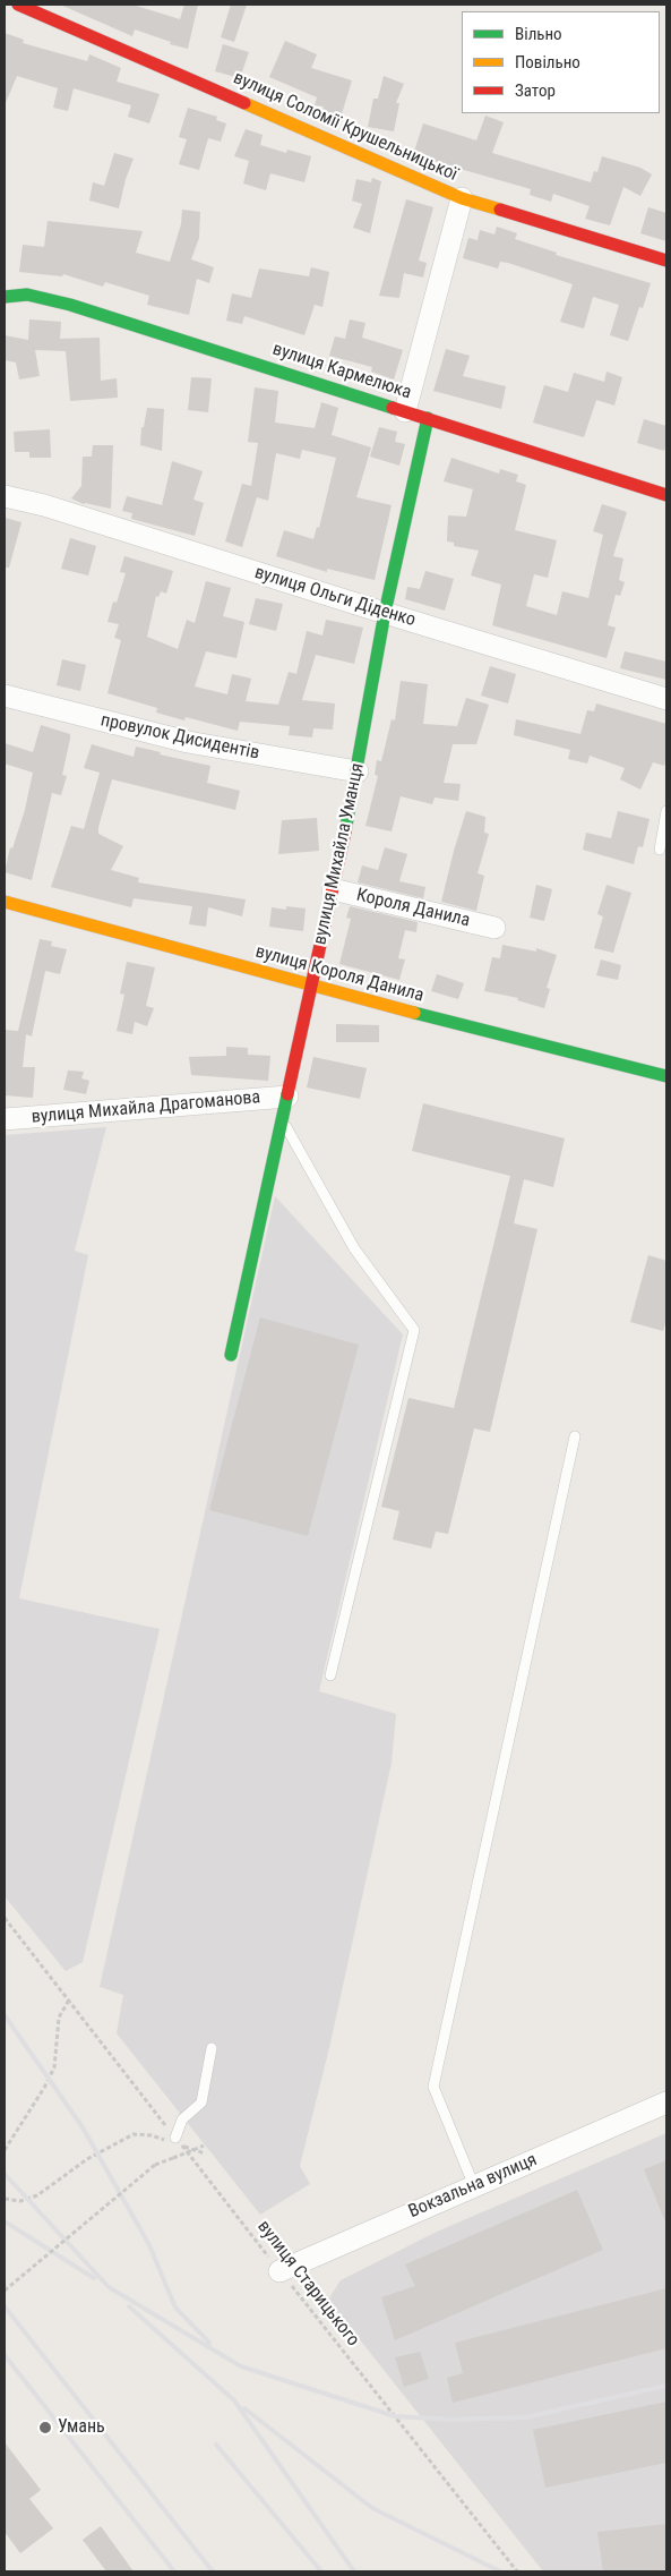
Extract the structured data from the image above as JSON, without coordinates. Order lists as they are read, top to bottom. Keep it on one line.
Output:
{"streets":{"street":["вулиця Соломії Крушельницької","вулиця Кармелюка","вулиця Ольги Діденко","провулок Дисидентів","вулиця Михайла Уманця","Короля Данила","вулиця Короля Данила","вулиця Михайла Драгоманова","Вокзальна вулиця"],"path":["вулиця Старицького"]},"crossings":[["вулиця Кармелюка","вулиця Михайла Уманця"],["вулиця Ольги Діденко","вулиця Михайла Уманця"],["провулок Дисидентів","вулиця Михайла Уманця"],["вулиця Михайла Уманця","Короля Данила"],["вулиця Михайла Уманця","вулиця Короля Данила"],["вулиця Михайла Уманця","вулиця Михайла Драгоманова"],["Вокзальна вулиця","вулиця Старицького"]],"places":["Умань"],"legend":["Вільно","Повільно","Затор"]}
